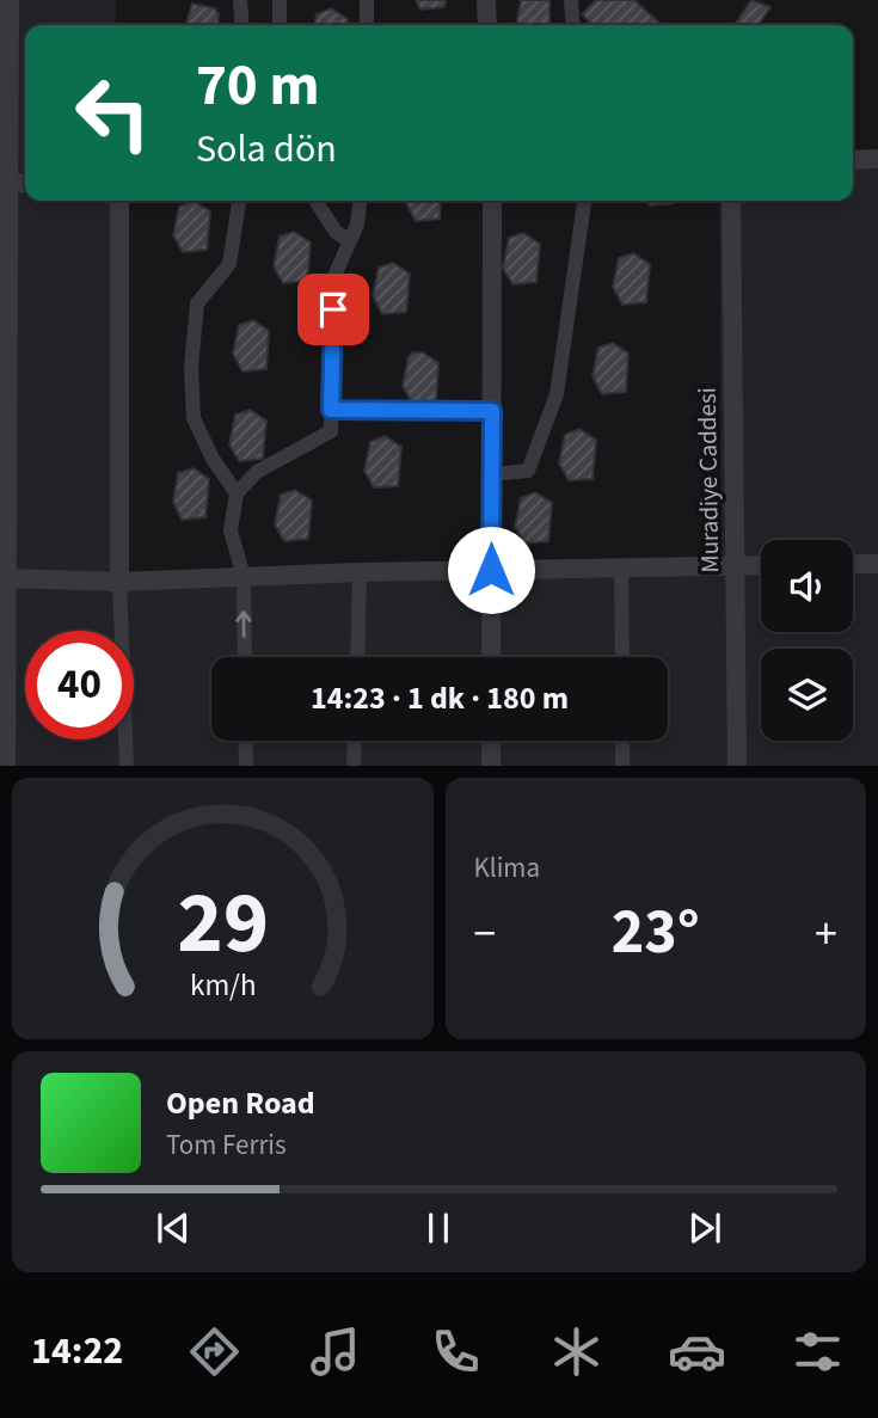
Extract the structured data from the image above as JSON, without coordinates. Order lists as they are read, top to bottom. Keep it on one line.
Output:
{"streets":{"street":["Muradiye Caddesi"]},"page":{"turn":["70 m","Sola dön"],"limit":"40","trip":"14:23 · 1 dk · 180 m","tile":"Klima","heat":["−","23°","+"],"song":["Open Road","Tom Ferris"],"tabs":"14:22","gauge":["29","km/h"]}}
